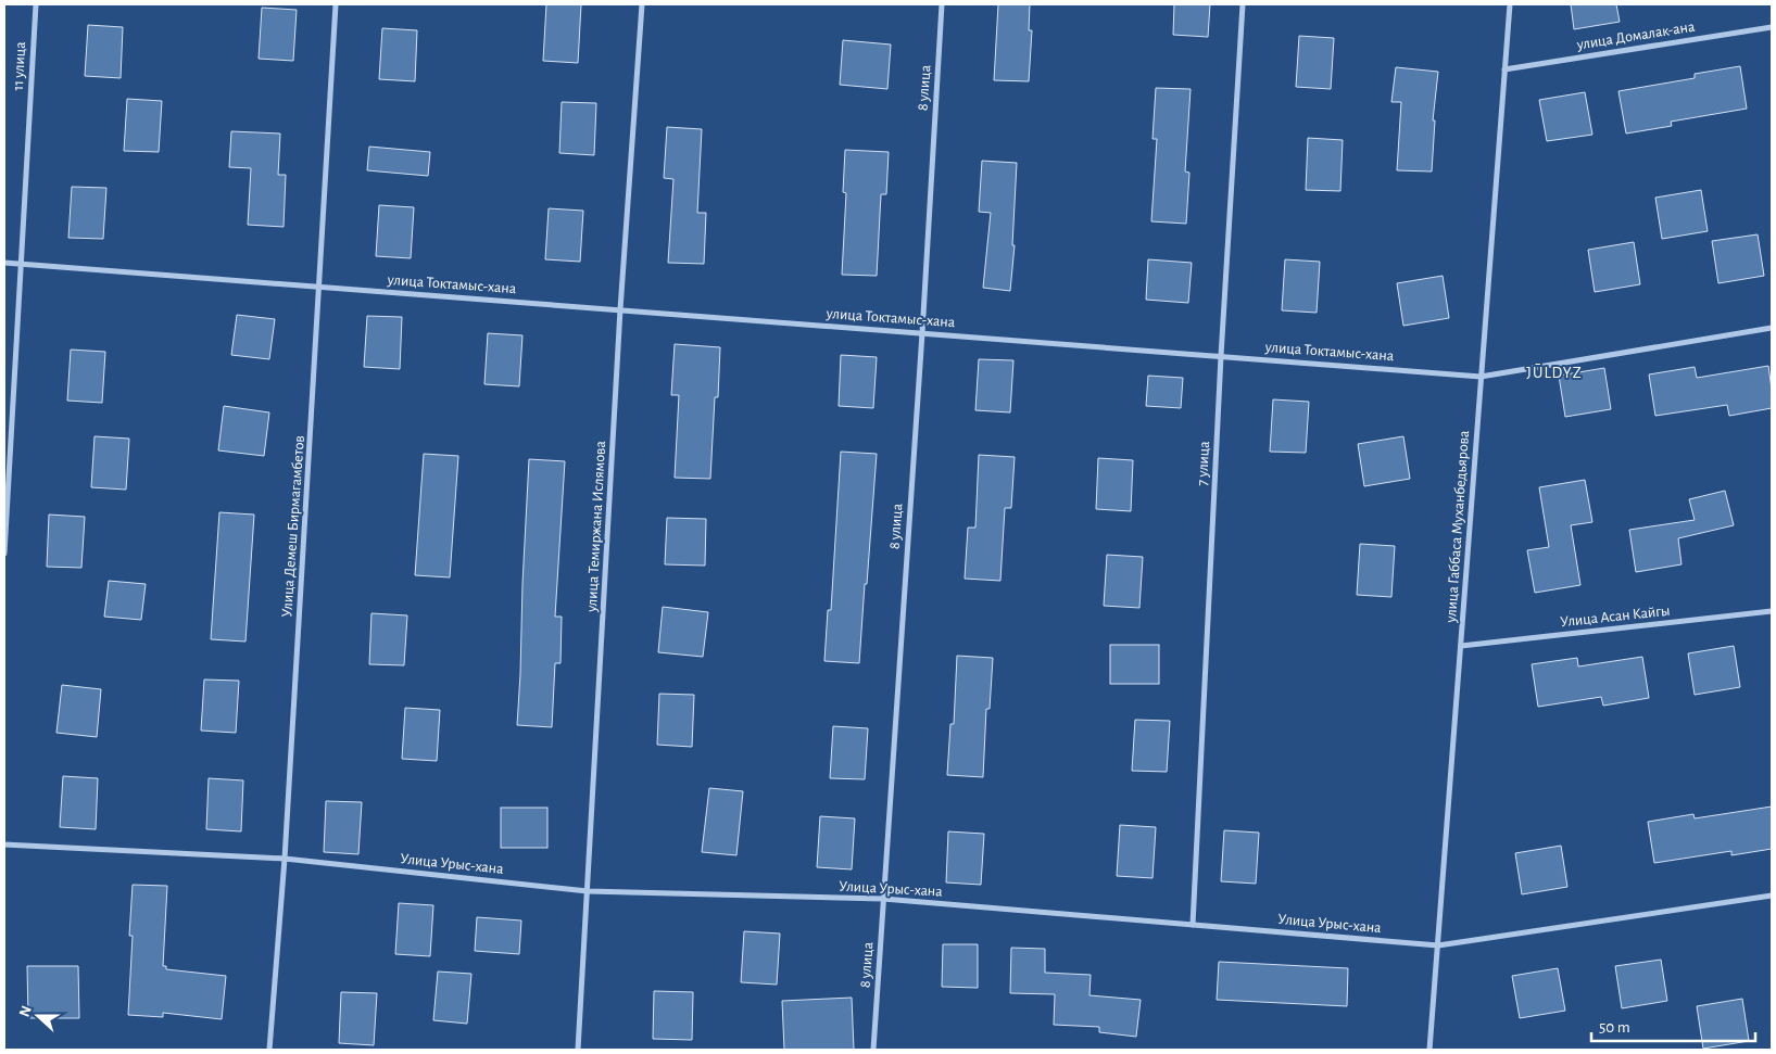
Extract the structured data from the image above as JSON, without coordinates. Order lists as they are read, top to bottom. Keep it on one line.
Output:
{"streets":{"street":["улица Домалак-ана","11 улица","8 улица","улица Токтамыс-хана","7 улица","Улица Демеш Бирмагамбетов","улица Темиржана Ислямова","улица Габбаса Муханбедьярова","Улица Асан Кайгы","Улица Урыс-хана"]},"crossings":[["улица Домалак-ана","улица Габбаса Муханбедьярова"],["11 улица","улица Токтамыс-хана"],["8 улица","улица Токтамыс-хана"],["8 улица","Улица Урыс-хана"],["улица Токтамыс-хана","7 улица"],["улица Токтамыс-хана","Улица Демеш Бирмагамбетов"],["улица Токтамыс-хана","улица Темиржана Ислямова"],["улица Токтамыс-хана","улица Габбаса Муханбедьярова"],["7 улица","Улица Урыс-хана"],["Улица Демеш Бирмагамбетов","Улица Урыс-хана"],["улица Темиржана Ислямова","Улица Урыс-хана"],["улица Габбаса Муханбедьярова","Улица Асан Кайгы"],["улица Габбаса Муханбедьярова","Улица Урыс-хана"]],"districts":["JŪLDYZ"],"scale_bar":"50 m","north":"left"}
